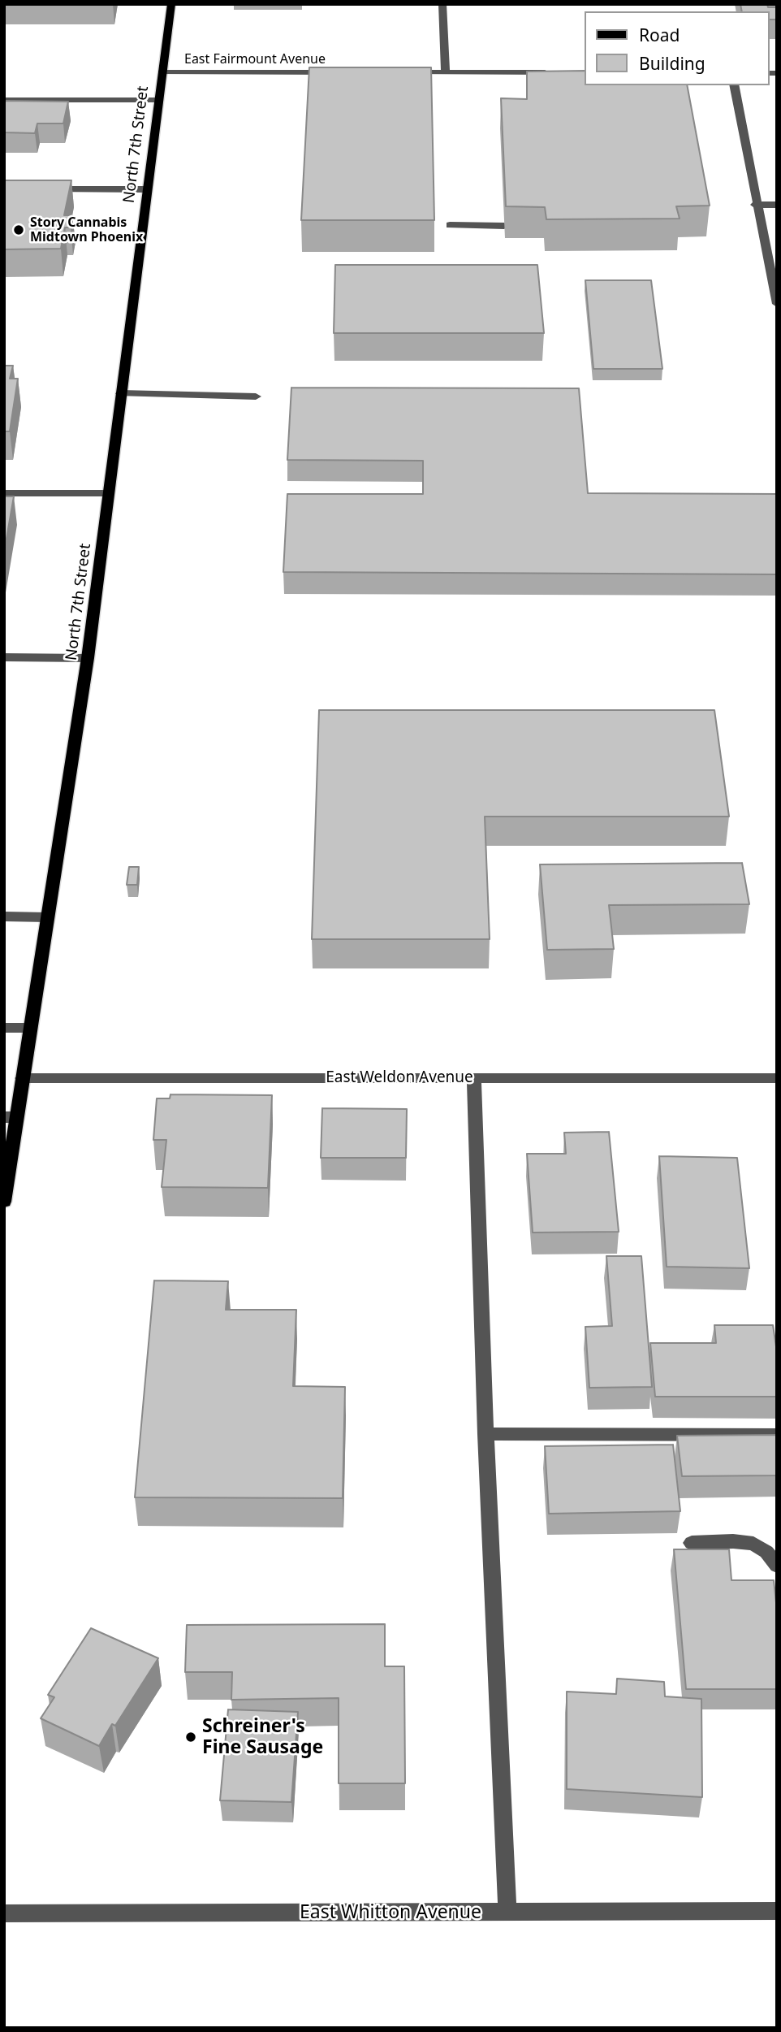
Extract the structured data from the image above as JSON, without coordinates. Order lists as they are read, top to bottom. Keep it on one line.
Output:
{"streets":{"main road":["North 7th Street"],"street":["East Fairmount Avenue","East Weldon Avenue","East Whitton Avenue"]},"crossings":[["East Fairmount Avenue","North 7th Street"],["North 7th Street","East Weldon Avenue"]],"places":["Story Cannabis Midtown Phoenix","Schreiner's Fine Sausage"],"legend":["Road","Building"]}
